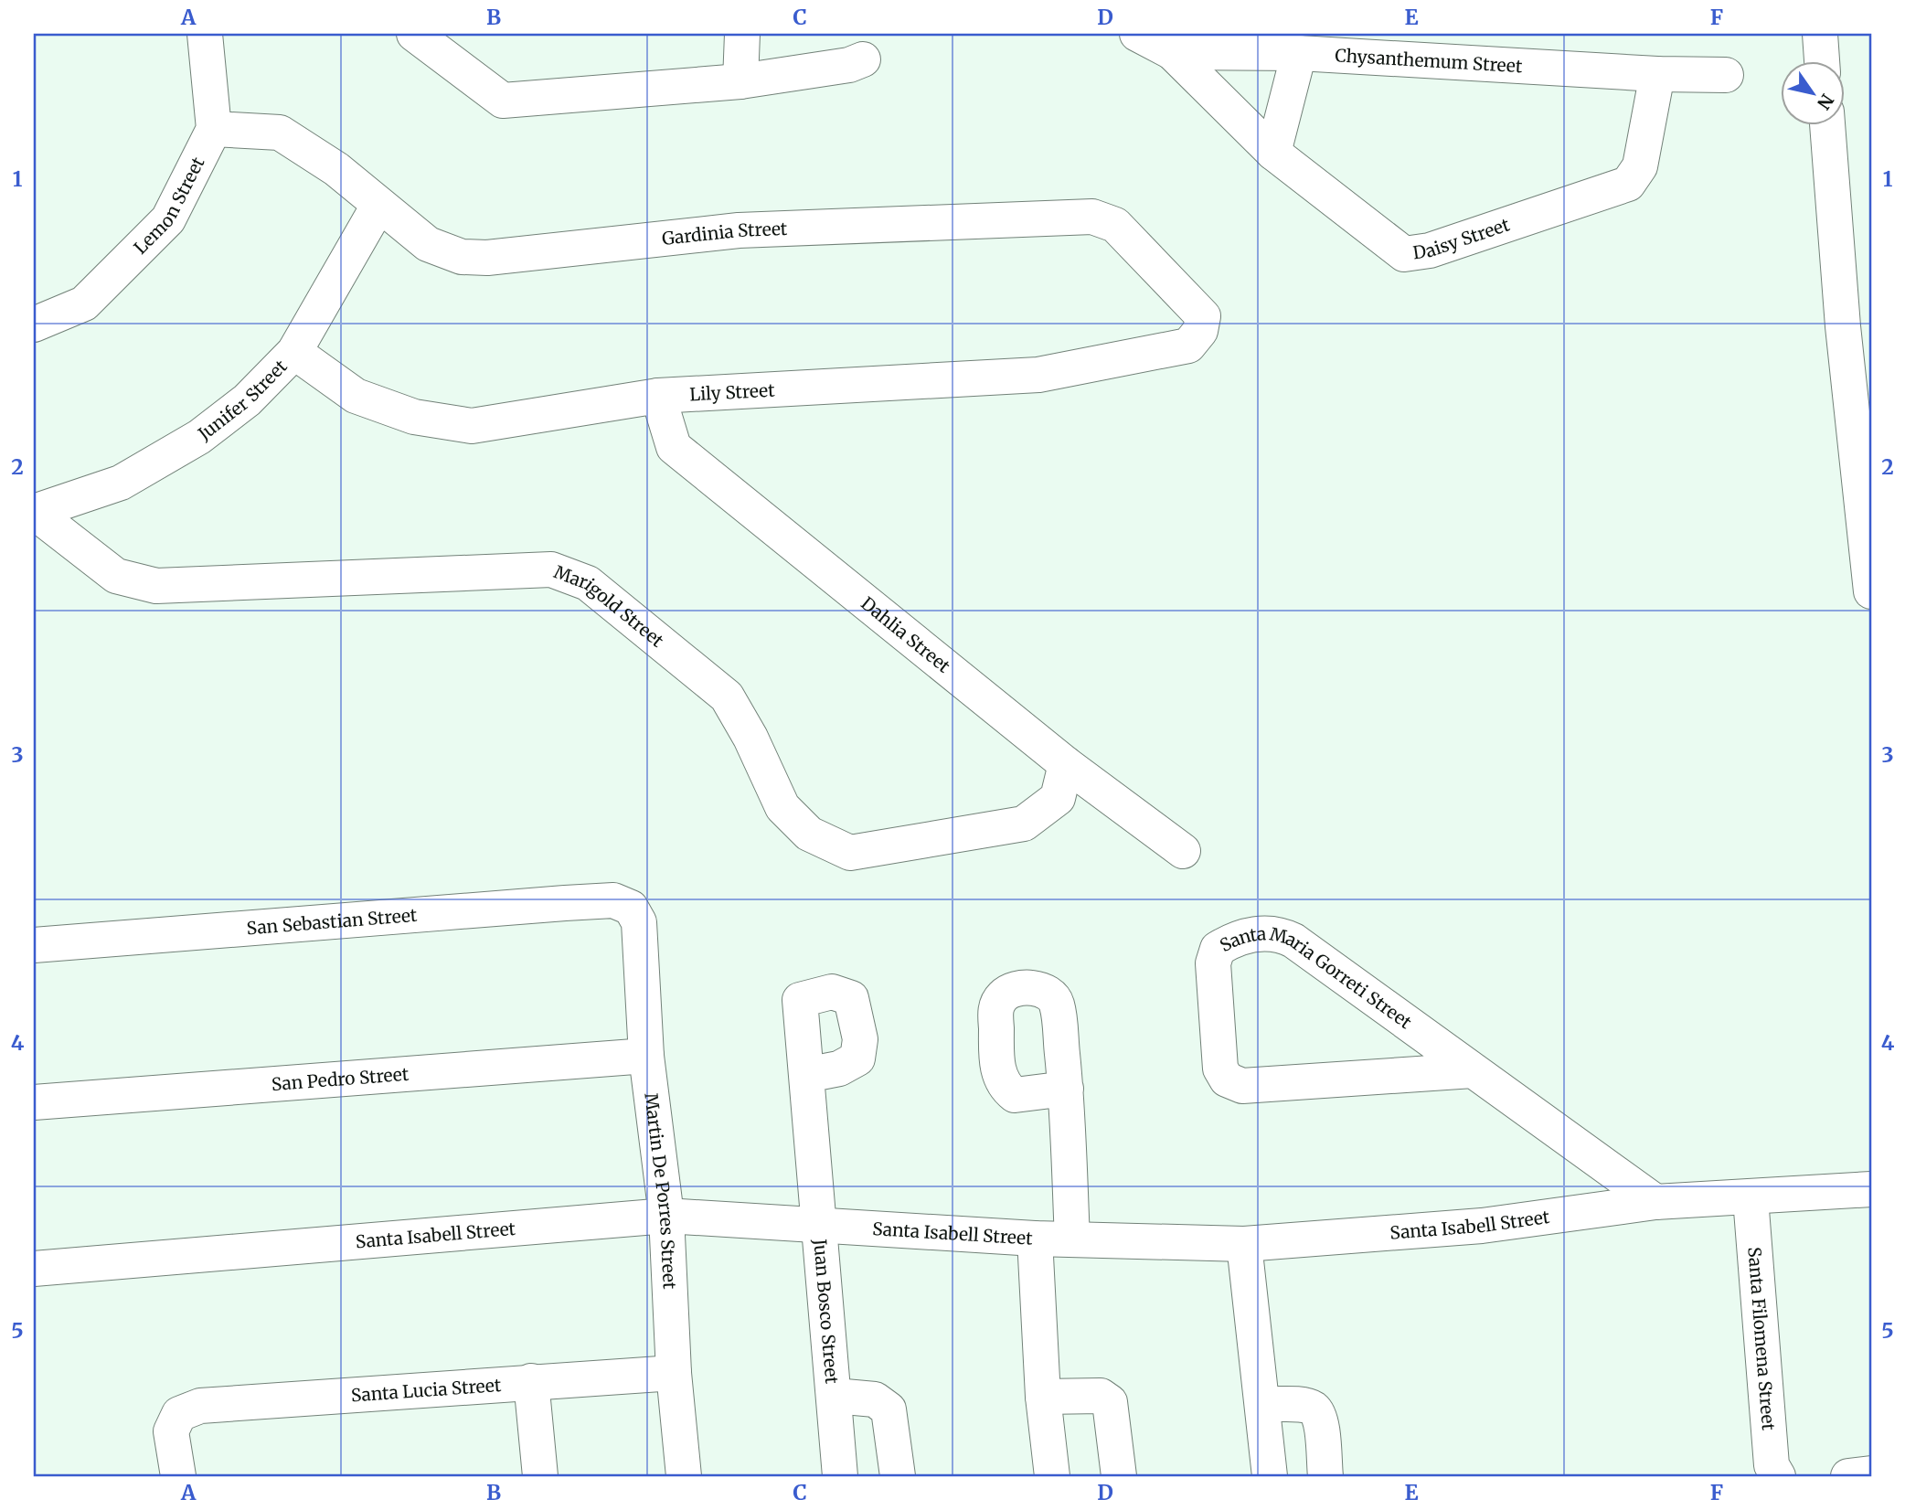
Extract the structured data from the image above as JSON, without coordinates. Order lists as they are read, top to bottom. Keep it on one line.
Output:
{"streets":{"street":["Chysanthemum Street","Lemon Street","Gardinia Street","Daisy Street","Lily Street","Junifer Street","Marigold Street","Dahlia Street","San Sebastian Street","Santa Maria Gorreti Street","San Pedro Street","Martin De Porres Street","Santa Isabell Street","Juan Bosco Street","Santa Filomena Street","Santa Lucia Street"]},"crossings":[["Chysanthemum Street","Daisy Street"],["Lemon Street","Gardinia Street"],["Gardinia Street","Lily Street"],["Gardinia Street","Junifer Street"],["Lily Street","Junifer Street"],["Lily Street","Dahlia Street"],["Junifer Street","Marigold Street"],["Marigold Street","Dahlia Street"],["San Sebastian Street","Martin De Porres Street"],["Santa Maria Gorreti Street","Santa Isabell Street"],["San Pedro Street","Martin De Porres Street"],["Martin De Porres Street","Santa Isabell Street"],["Martin De Porres Street","Santa Lucia Street"],["Santa Isabell Street","Juan Bosco Street"],["Santa Isabell Street","Santa Filomena Street"]],"north":"bottom right","grid":{"columns":["A","B","C","D","E","F"],"rows":["1","2","3","4","5"]}}
